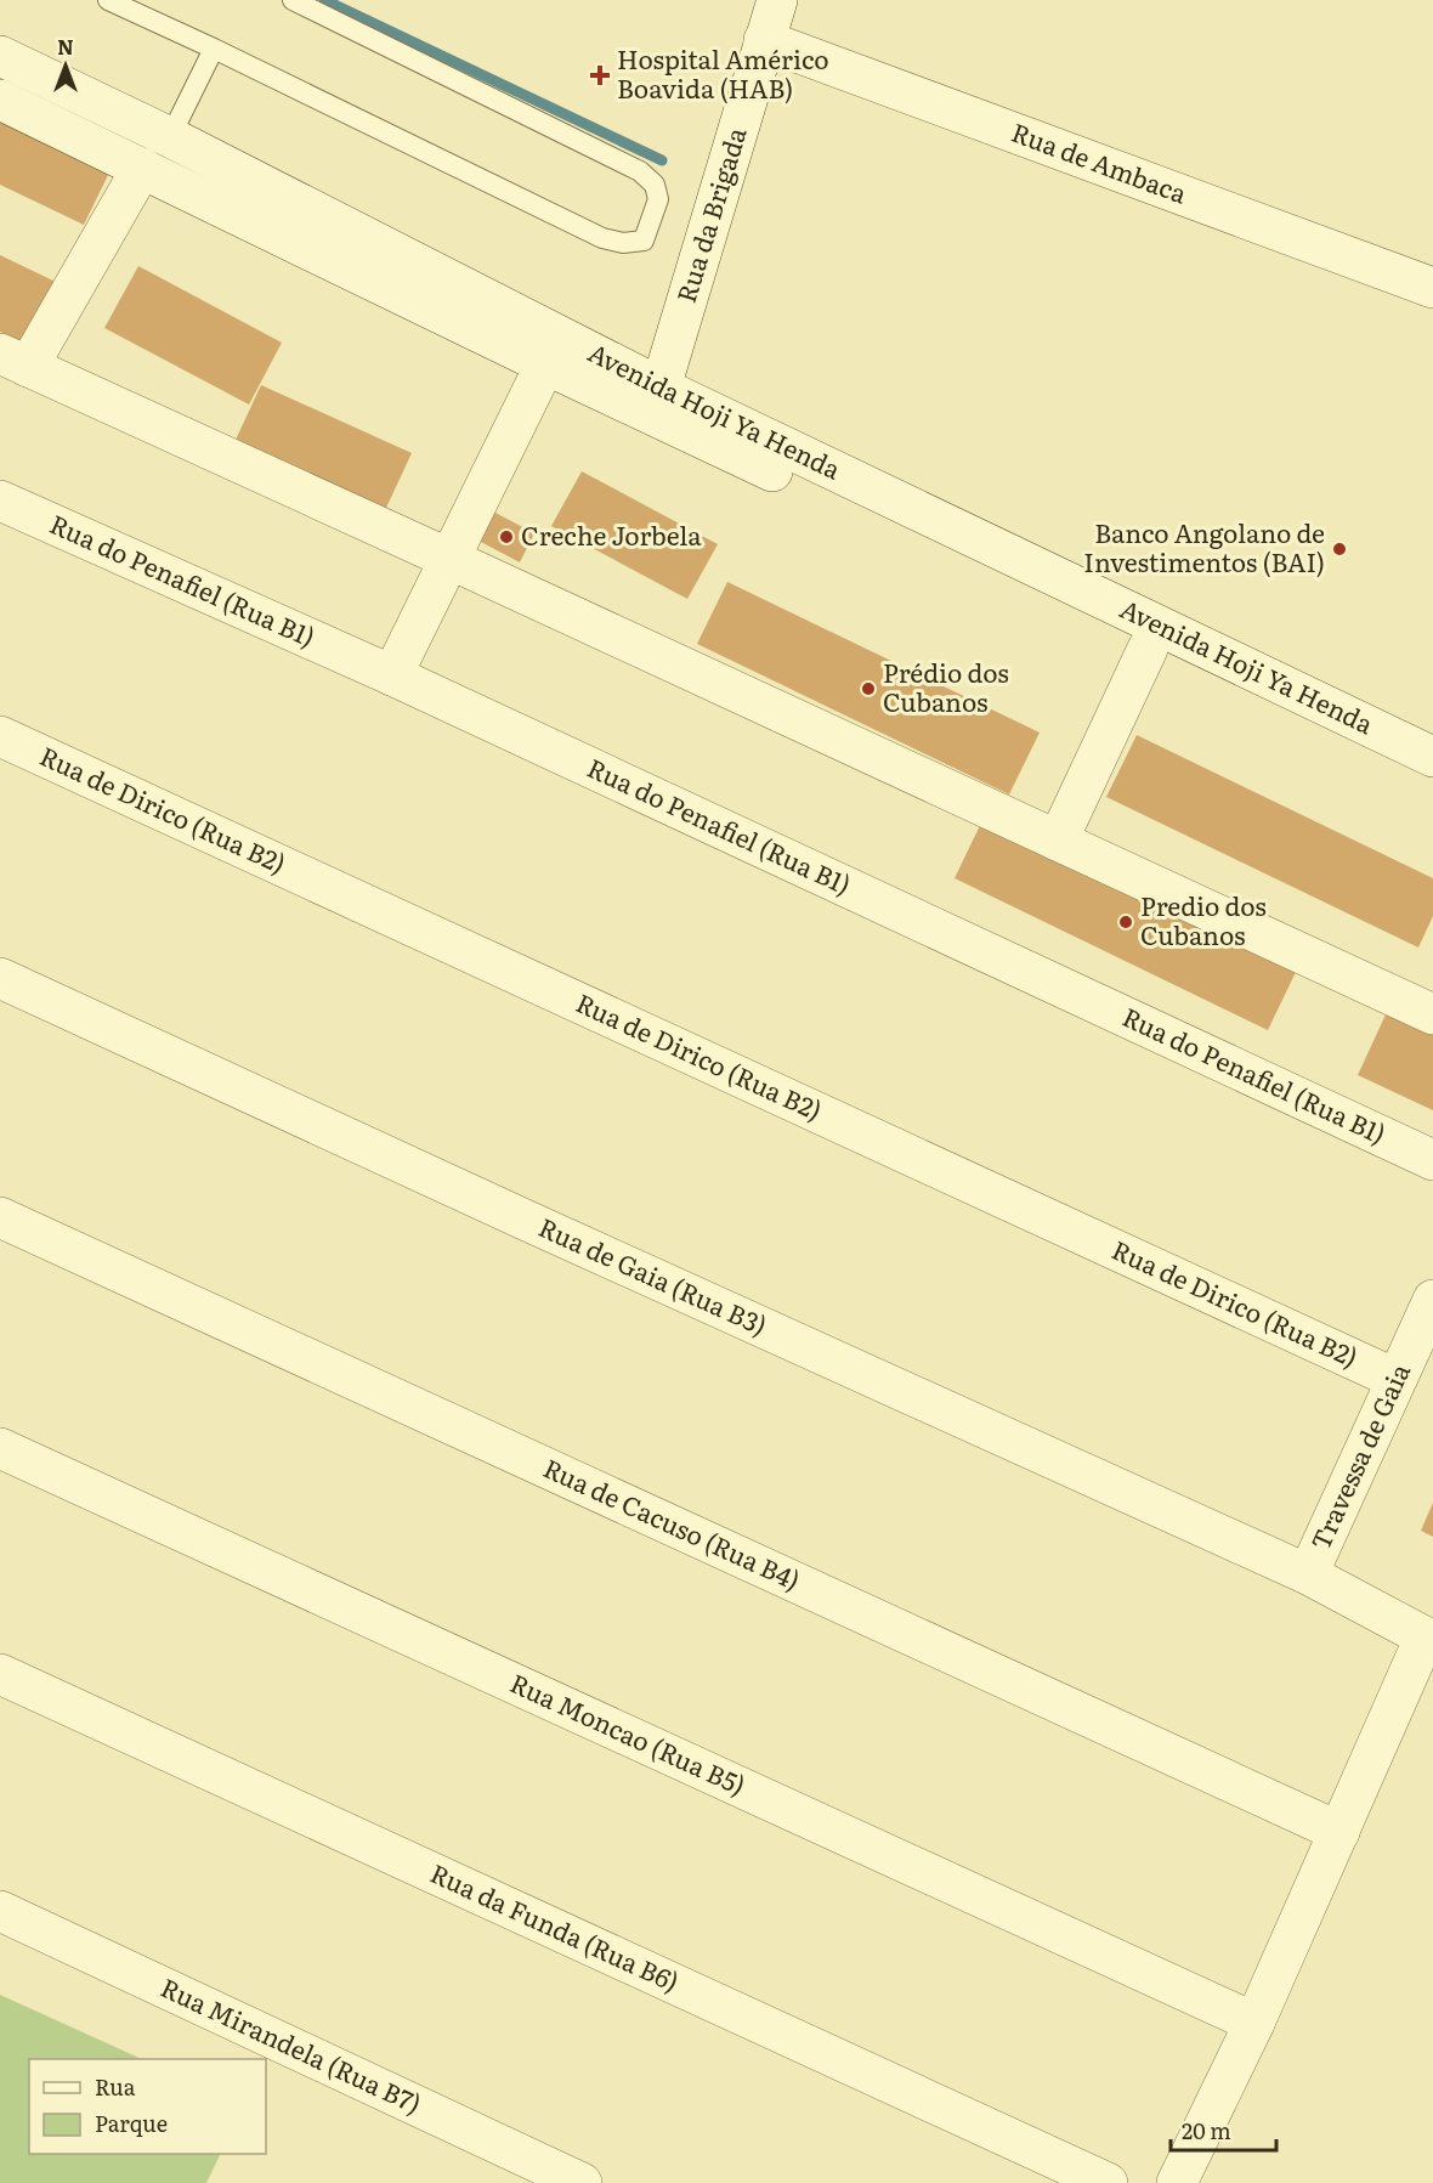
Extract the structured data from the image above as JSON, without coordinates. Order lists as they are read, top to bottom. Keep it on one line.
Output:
{"streets":{"street":["Rua de Ambaca","Rua da Brigada","Avenida Hoji Ya Henda","Rua do Penafiel (Rua B1)","Rua de Dirico (Rua B2)","Rua de Gaia (Rua B3)","Travessa de Gaia","Rua de Cacuso (Rua B4)","Rua Moncao (Rua B5)","Rua da Funda (Rua B6)","Rua Mirandela (Rua B7)"]},"crossings":[["Rua de Ambaca","Rua da Brigada"],["Rua da Brigada","Avenida Hoji Ya Henda"],["Rua de Dirico (Rua B2)","Travessa de Gaia"],["Rua de Gaia (Rua B3)","Travessa de Gaia"]],"places":{"health":["Hospital Américo Boavida (HAB)"],"other":["Creche Jorbela","Banco Angolano de Investimentos (BAI)","Prédio dos Cubanos","Predio dos Cubanos"]},"legend":["Rua","Parque"],"scale_bar":"20 m","north":"top"}
